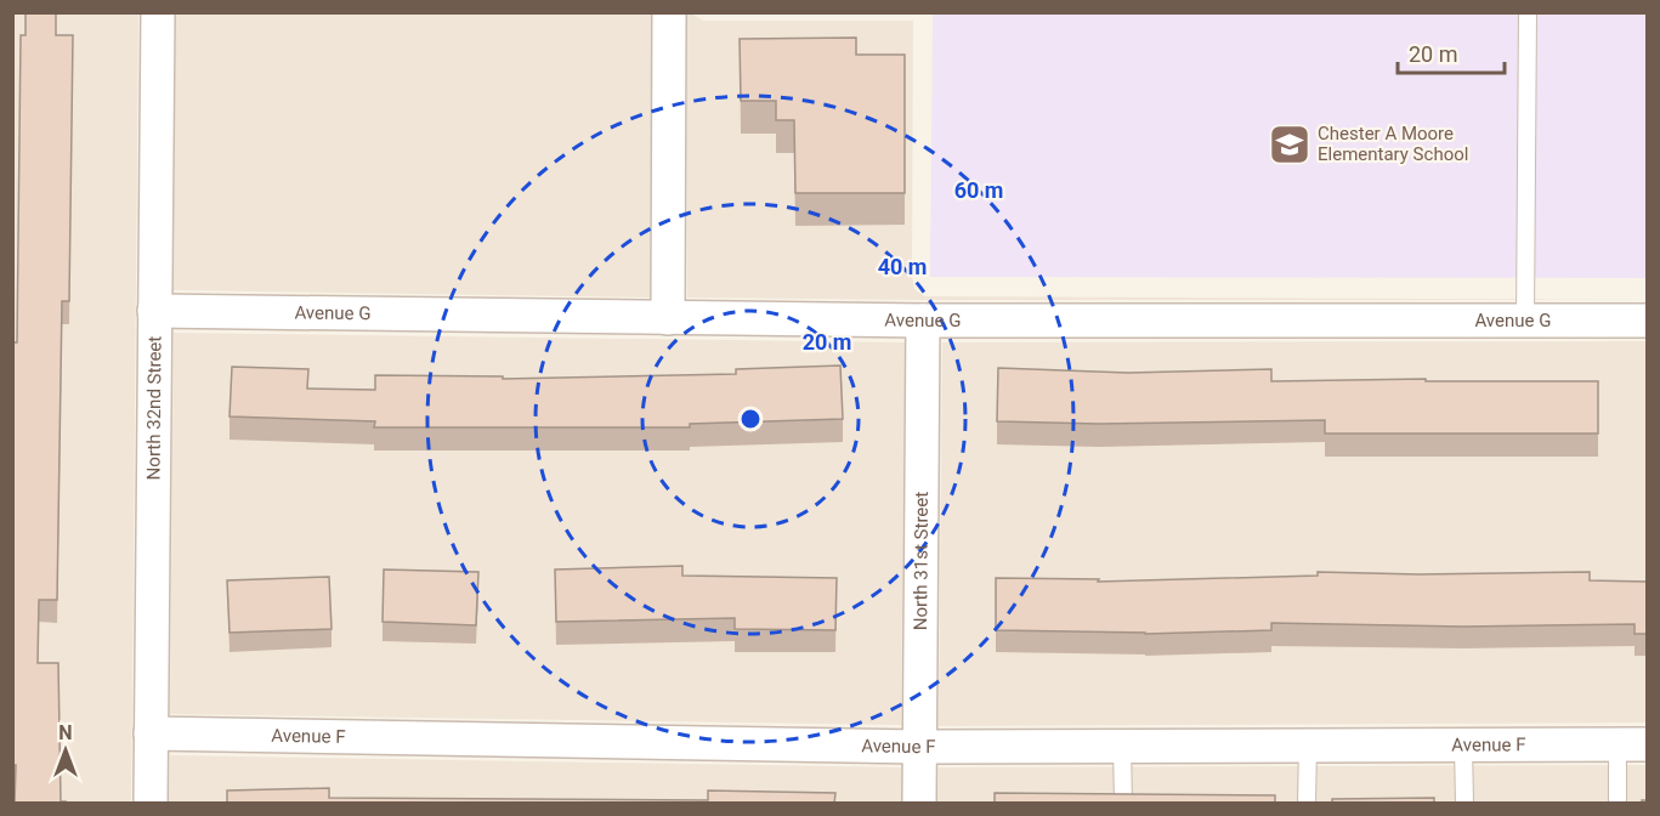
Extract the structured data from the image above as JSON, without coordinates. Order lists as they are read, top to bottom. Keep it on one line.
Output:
{"streets":{"street":["Avenue G","North 32nd Street","North 31st Street","Avenue F"]},"crossings":[["Avenue G","North 32nd Street"],["Avenue G","North 31st Street"],["North 32nd Street","Avenue F"],["North 31st Street","Avenue F"]],"places":{"school or university":["Chester A Moore Elementary School"]},"scale_bar":"20 m","north":"top","rings":["60 m","40 m","20 m"]}
